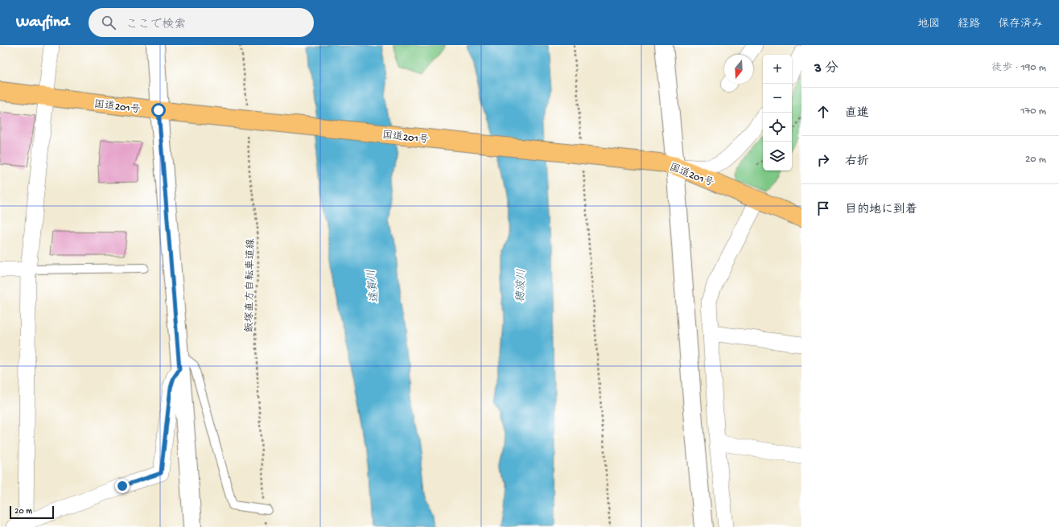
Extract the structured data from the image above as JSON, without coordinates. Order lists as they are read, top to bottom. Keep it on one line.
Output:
{"streets":{"highway":["国道201号"],"path":["飯塚直方自転車道線"]},"water":["穂波川","遠賀川"],"scale_bar":"20 m","north":"bottom","page":{"header":"Wayfind","search":"ここで検索","nav":["地図","経路","保存済み"],"heading":["3 分","徒歩 · 190 m"],"map_buttons":["+","−"],"list":[["直進","170 m"],["右折","20 m"],"目的地に到着"],"scale":"20 m"}}
